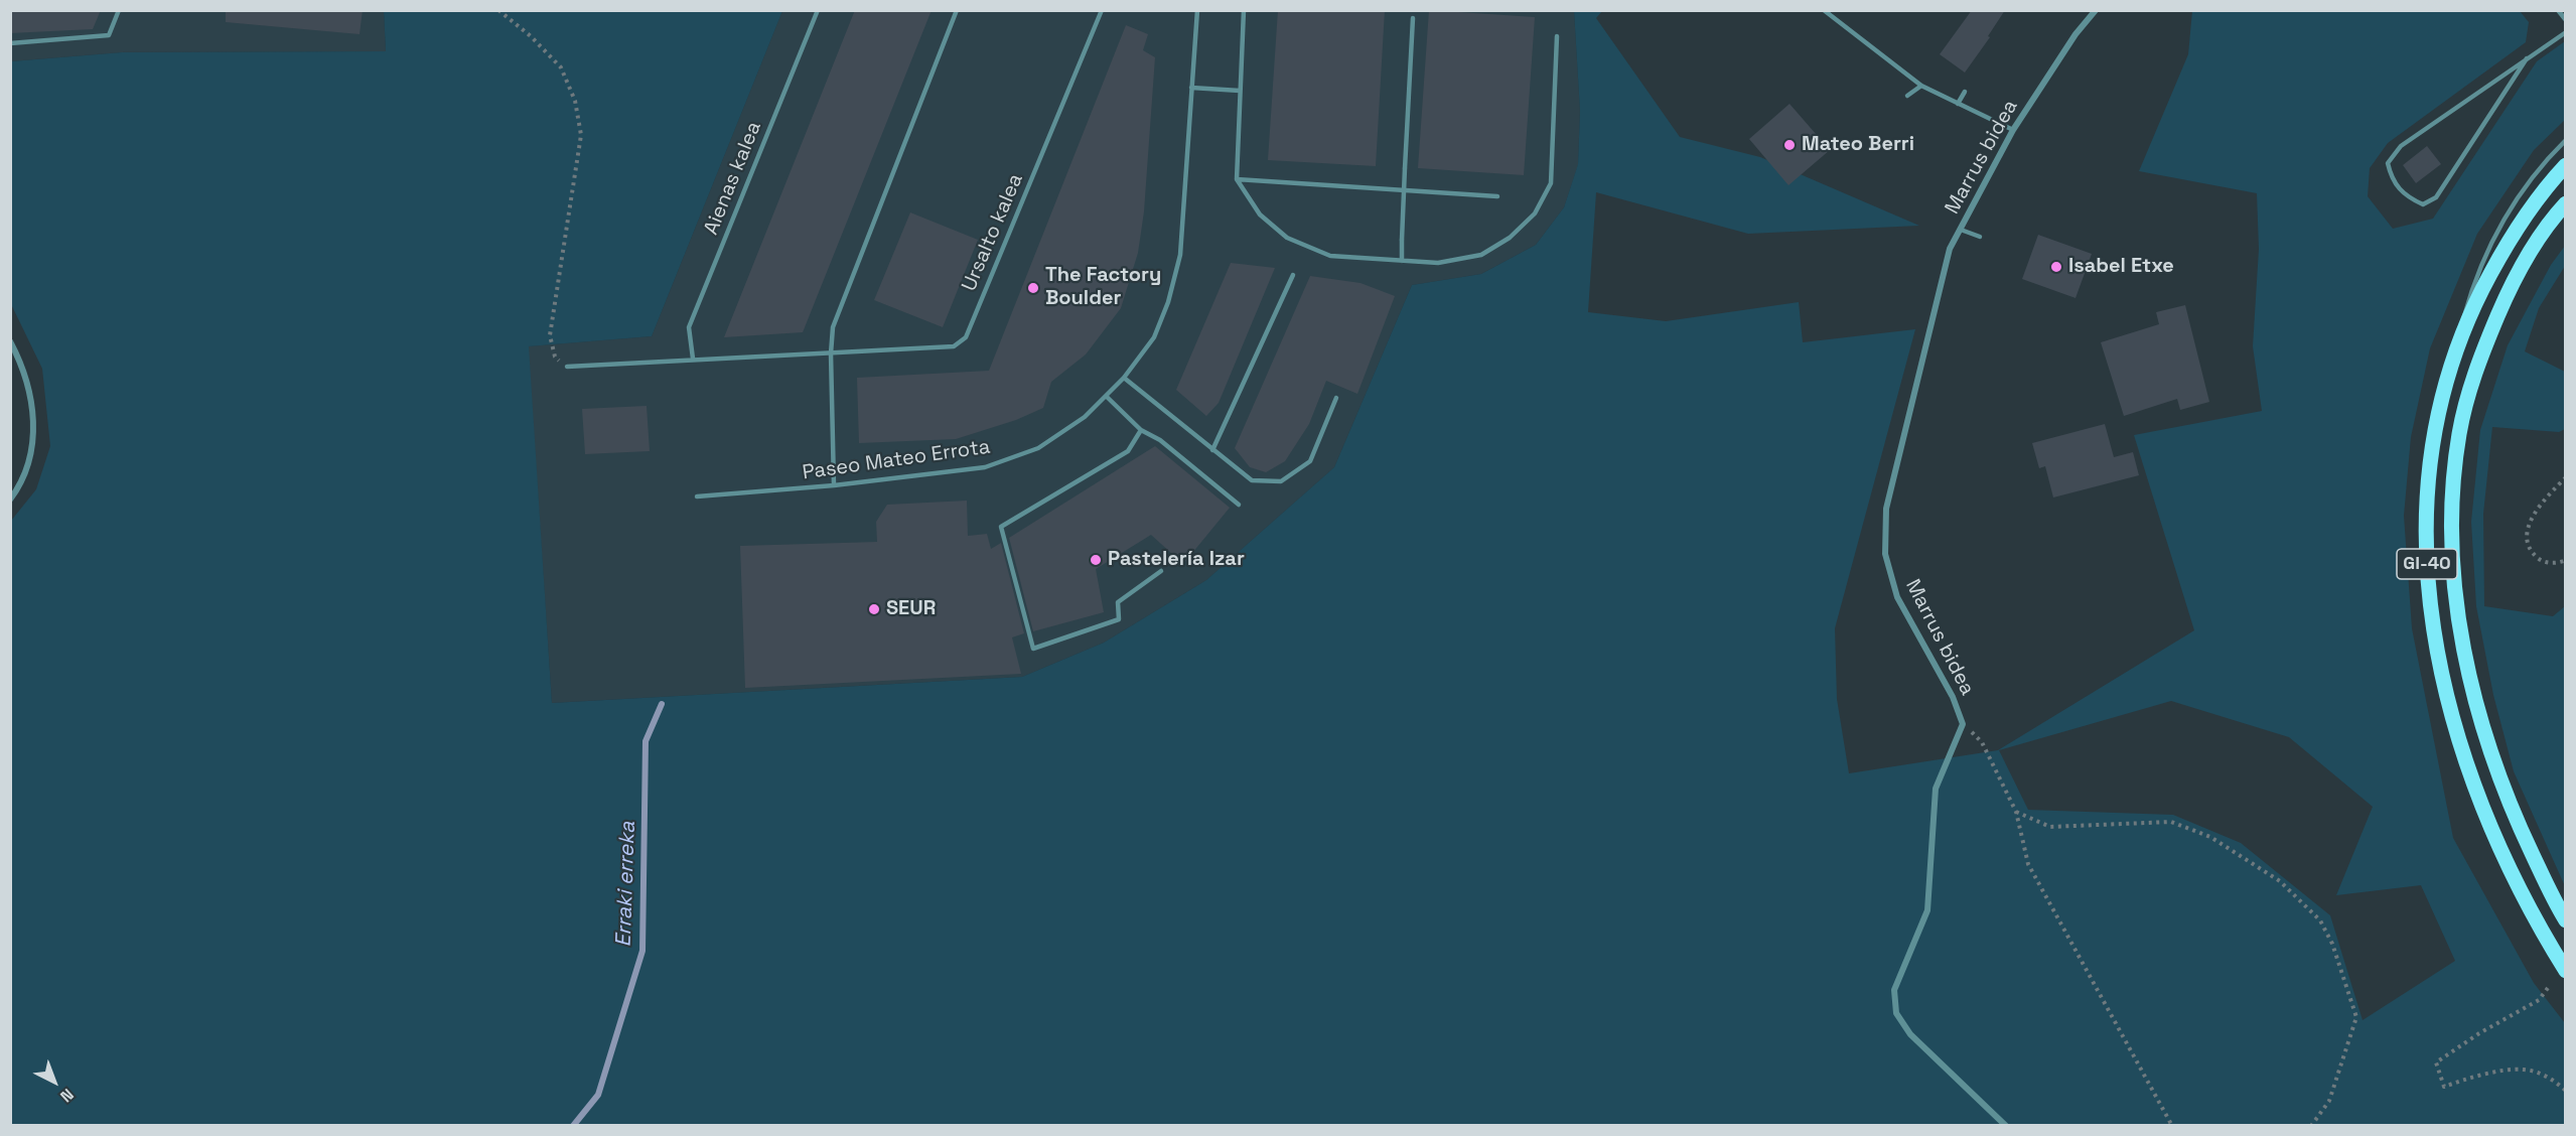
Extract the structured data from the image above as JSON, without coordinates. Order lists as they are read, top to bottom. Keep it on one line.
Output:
{"streets":{"main road":["GI-40"],"street":["Marrus bidea"],"lane":["Aienas kalea","Ursalto kalea","Paseo Mateo Errota"]},"crossings":[["Aienas kalea","Ursalto kalea"]],"water":["Erraki erreka"],"places":["Mateo Berri","Isabel Etxe","The Factory Boulder","Pastelería Izar","SEUR"],"north":"bottom right"}
